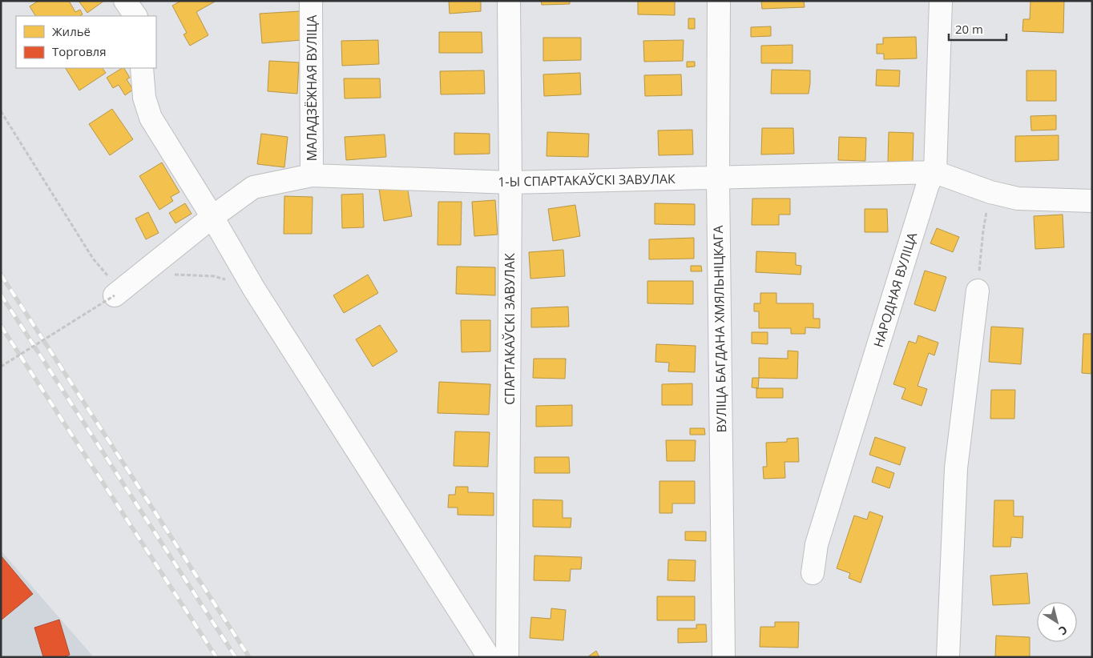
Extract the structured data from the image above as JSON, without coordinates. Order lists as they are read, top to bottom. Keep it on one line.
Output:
{"streets":{"street":["МАЛАДЗЁЖНАЯ ВУЛІЦА","1-Ы СПАРТАКАЎСКІ ЗАВУЛАК","НАРОДНАЯ ВУЛІЦА","СПАРТАКАЎСКІ ЗАВУЛАК","ВУЛІЦА БАГДАНА ХМЯЛЬНІЦКАГА"]},"crossings":[["МАЛАДЗЁЖНАЯ ВУЛІЦА","1-Ы СПАРТАКАЎСКІ ЗАВУЛАК"],["1-Ы СПАРТАКАЎСКІ ЗАВУЛАК","НАРОДНАЯ ВУЛІЦА"],["1-Ы СПАРТАКАЎСКІ ЗАВУЛАК","СПАРТАКАЎСКІ ЗАВУЛАК"],["1-Ы СПАРТАКАЎСКІ ЗАВУЛАК","ВУЛІЦА БАГДАНА ХМЯЛЬНІЦКАГА"]],"legend":["Жильё","Торговля"],"scale_bar":"20 m","north":"bottom right"}
